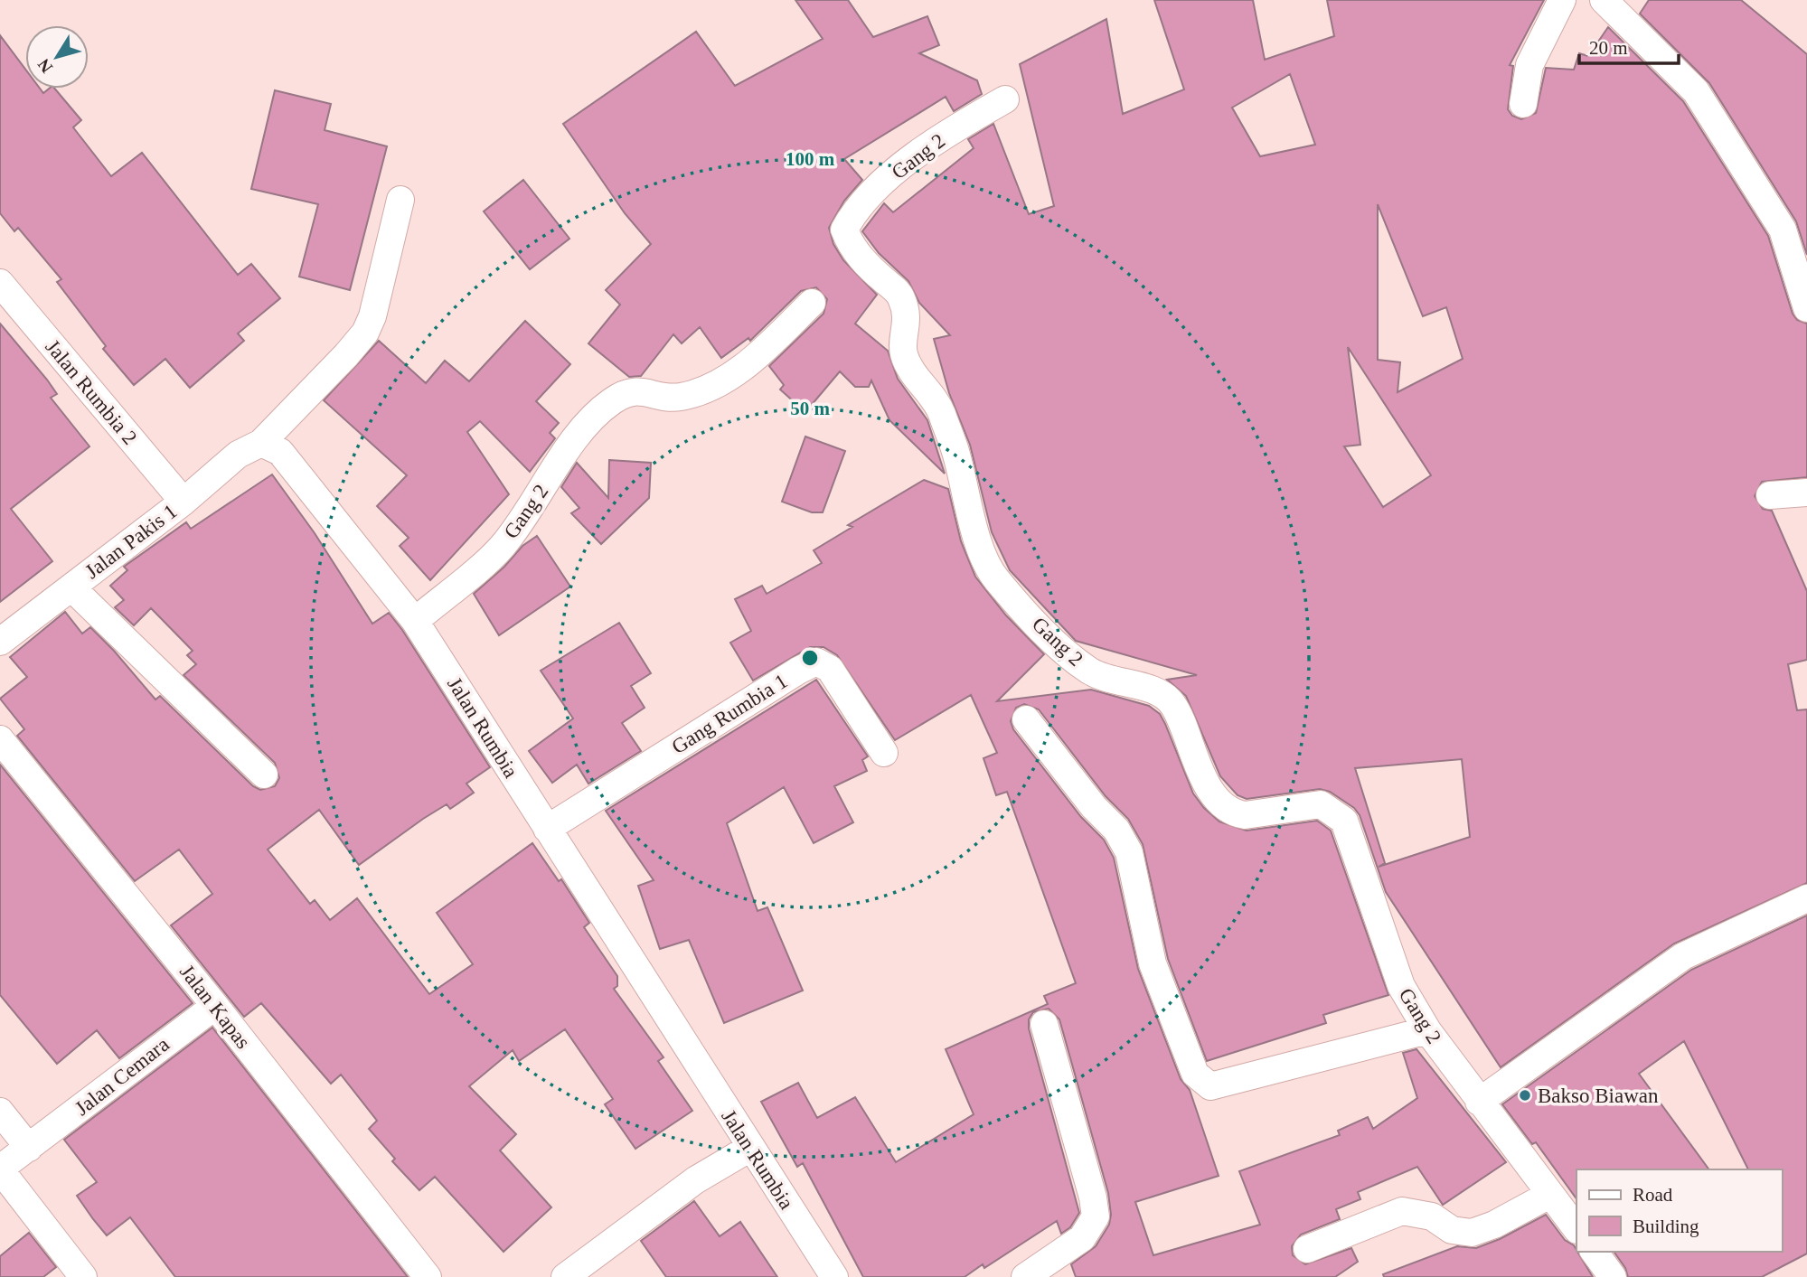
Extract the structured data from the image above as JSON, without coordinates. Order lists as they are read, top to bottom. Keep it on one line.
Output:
{"streets":{"street":["Gang 2","Jalan Rumbia 2","Jalan Pakis 1","Gang Rumbia 1","Jalan Rumbia","Jalan Kapas","Jalan Cemara"]},"crossings":[["Gang 2","Jalan Rumbia"],["Jalan Rumbia 2","Jalan Pakis 1"],["Jalan Pakis 1","Jalan Rumbia"],["Gang Rumbia 1","Jalan Rumbia"],["Jalan Kapas","Jalan Cemara"]],"places":["Bakso Biawan"],"legend":["Road","Building"],"scale_bar":"20 m","north":"bottom left","rings":["100 m","50 m"]}
